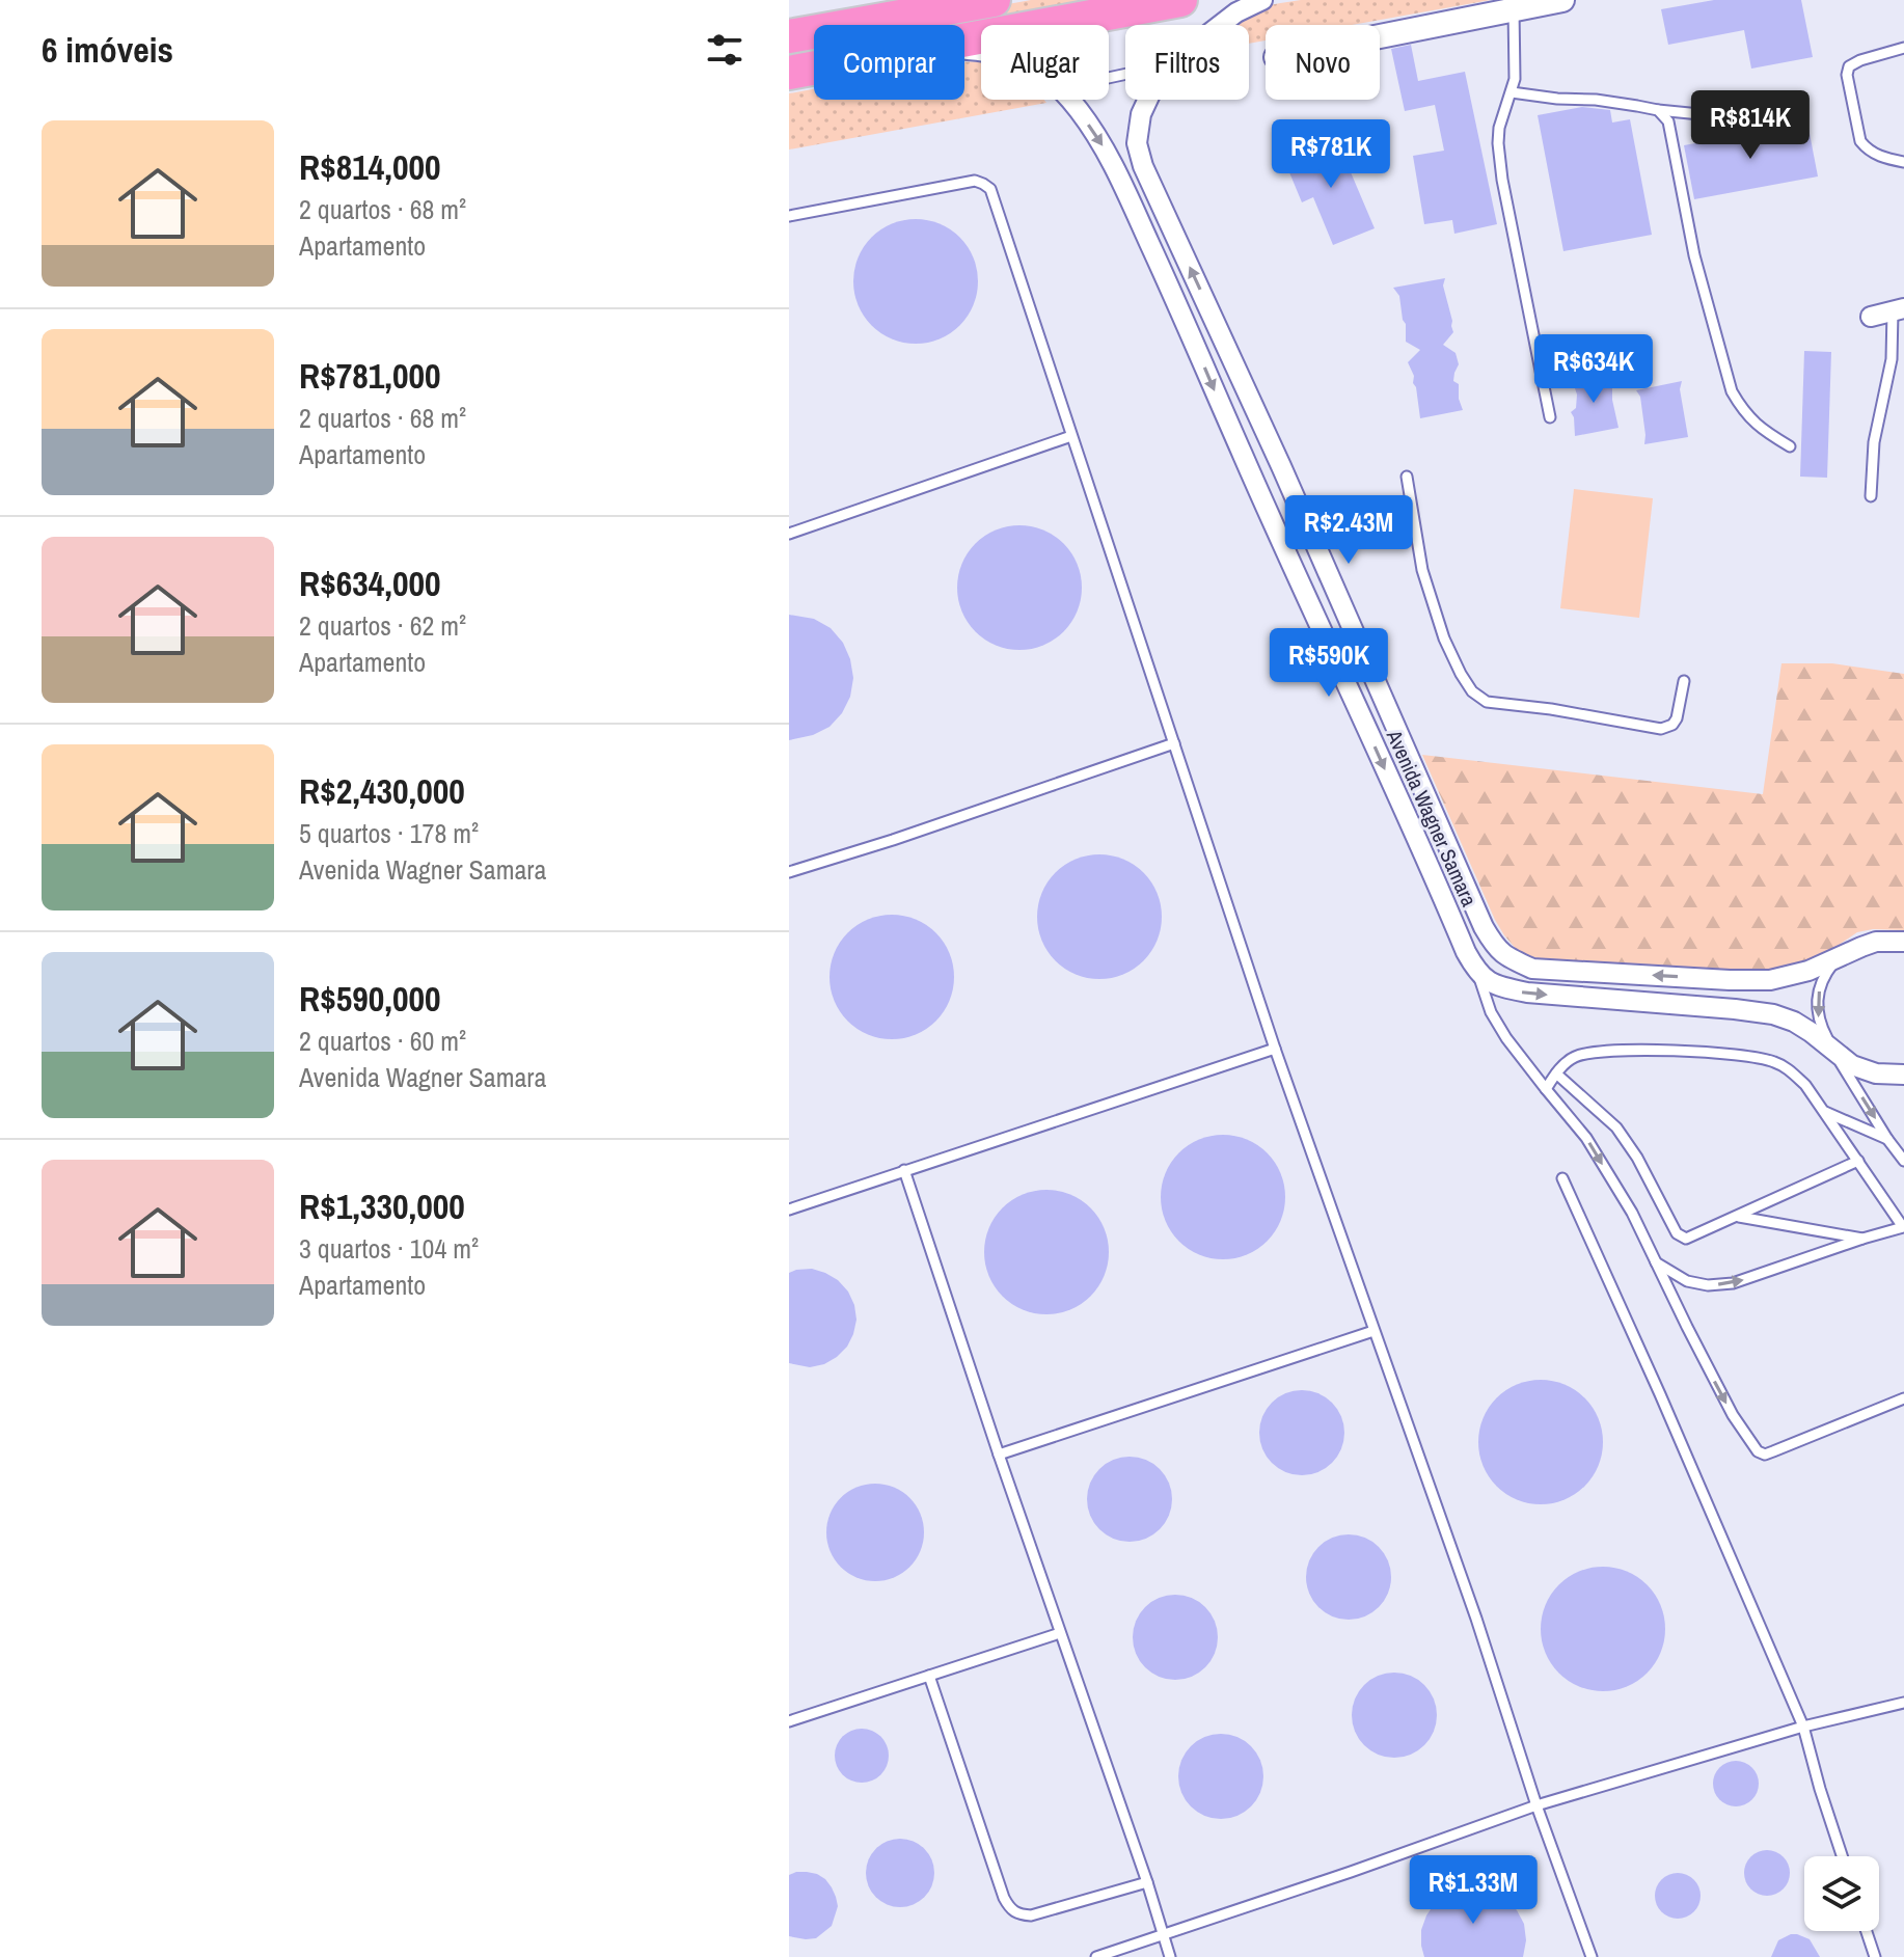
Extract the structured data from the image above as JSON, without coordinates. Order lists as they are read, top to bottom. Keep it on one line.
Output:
{"streets":{"street":["Avenida Wagner Samara"]},"page":{"heading":"6 imóveis","chip":["Comprar","Alugar","Filtros","Novo"],"price":["R$814K","R$781K","R$634K","R$2.43M","R$590K","R$1.33M"],"list":[{"name":"R$814,000","note":"2 quartos · 68 m² · Apartamento"},{"name":"R$781,000","note":"2 quartos · 68 m² · Apartamento"},{"name":"R$634,000","note":"2 quartos · 62 m² · Apartamento"},{"name":"R$2,430,000","note":"5 quartos · 178 m² · Avenida Wagner Samara"},{"name":"R$590,000","note":"2 quartos · 60 m² · Avenida Wagner Samara"},{"name":"R$1,330,000","note":"3 quartos · 104 m² · Apartamento"}]}}
